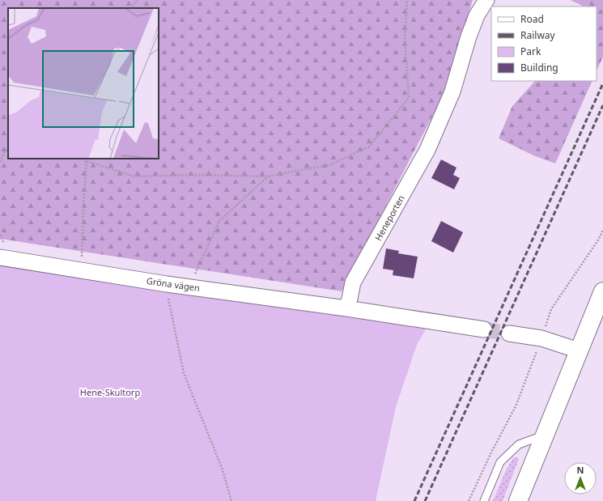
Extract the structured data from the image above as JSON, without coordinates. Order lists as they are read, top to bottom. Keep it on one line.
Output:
{"streets":{"street":["Heneporten","Gröna vägen"]},"crossings":[["Heneporten","Gröna vägen"]],"parks":["Hene-Skultorp"],"legend":["Road","Railway","Park","Building"],"north":"top"}
